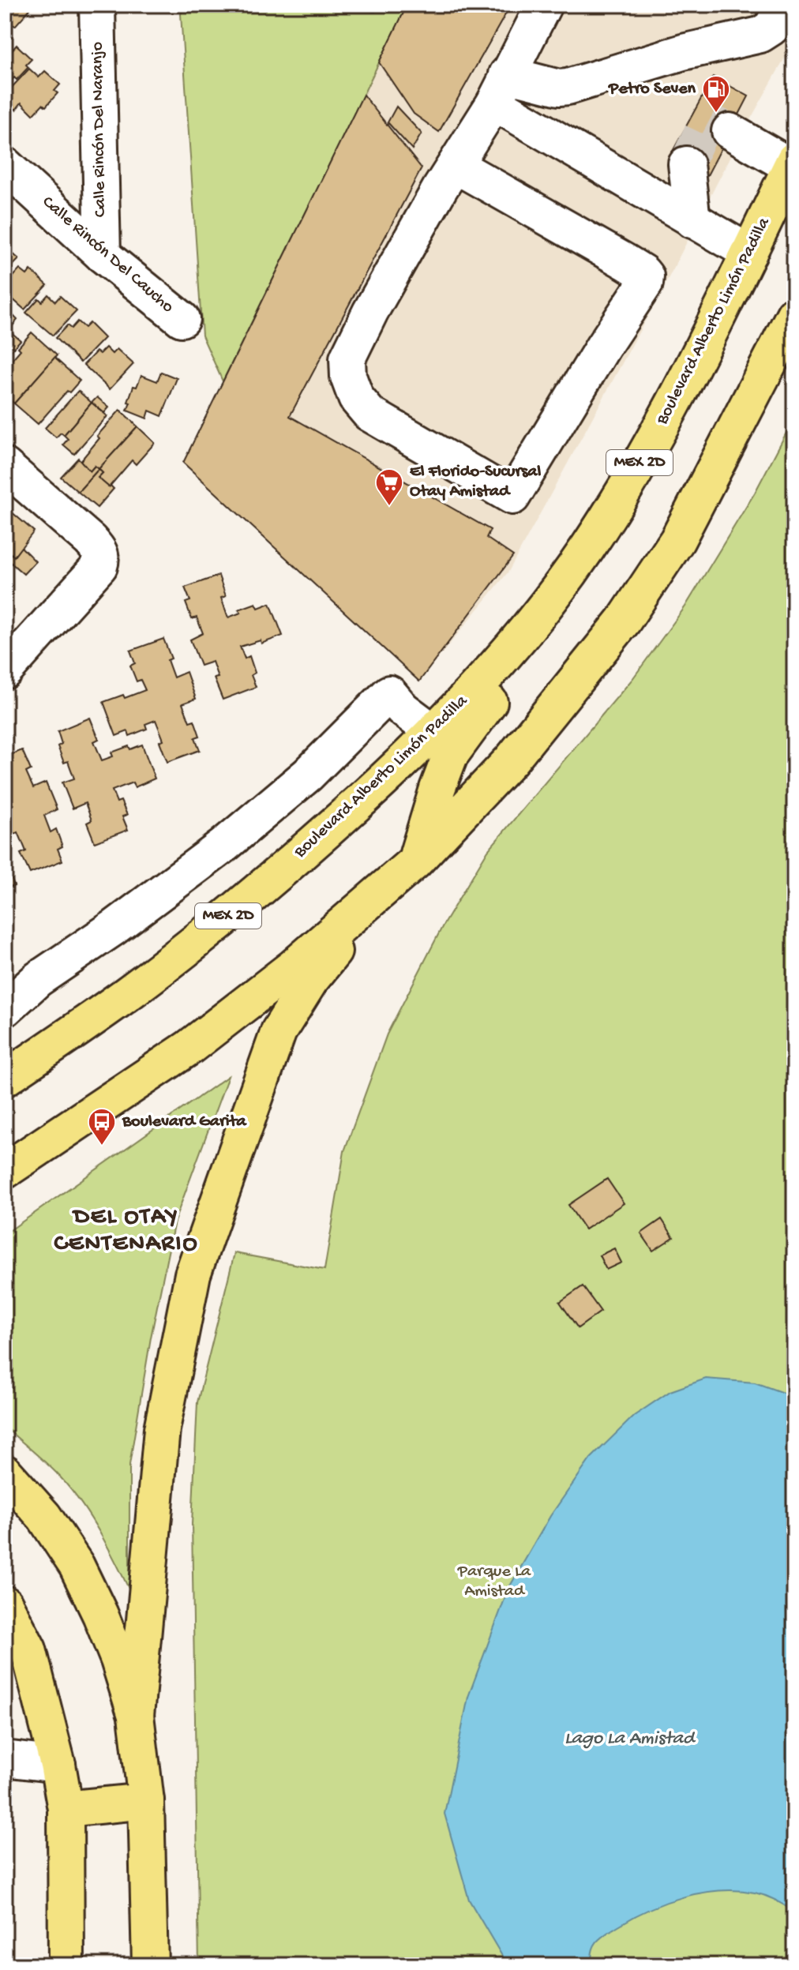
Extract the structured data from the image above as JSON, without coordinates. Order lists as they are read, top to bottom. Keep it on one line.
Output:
{"streets":{"highway":["Boulevard Alberto Limón Padilla","MEX 2D"],"street":["Calle Rincón Del Naranjo","Calle Rincón Del Caucho"]},"crossings":[["Calle Rincón Del Naranjo","Calle Rincón Del Caucho"]],"districts":["DEL OTAY CENTENARIO"],"water":["Lago La Amistad"],"parks":["Parque La Amistad"],"places":{"fuel station":["Petro Seven"],"supermarket":["El Florido-Sucursal Otay Amistad"],"bus stop":["Boulevard Garita"]}}
